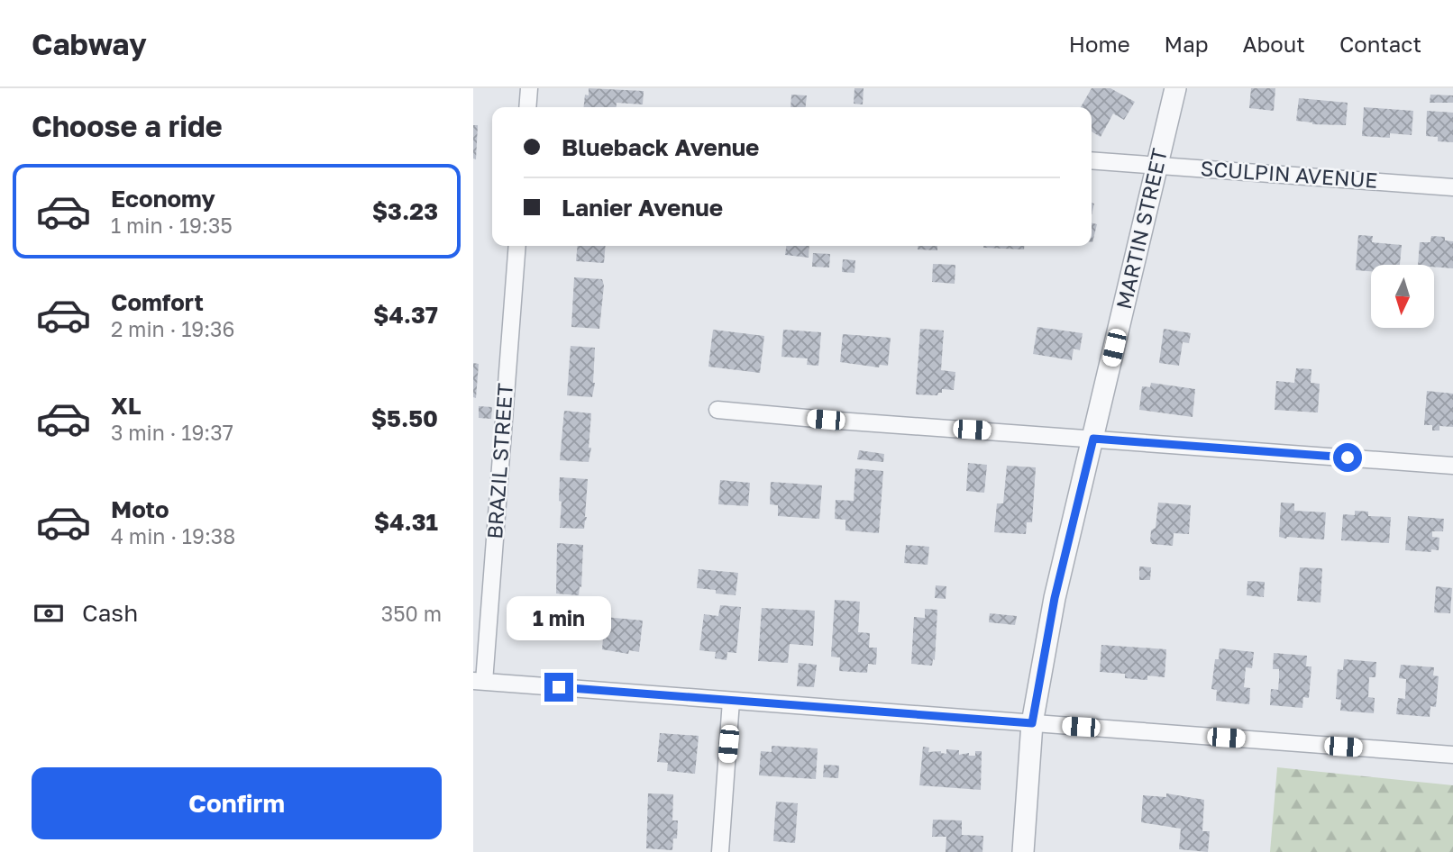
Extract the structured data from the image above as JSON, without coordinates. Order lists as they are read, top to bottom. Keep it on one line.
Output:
{"streets":{"street":["SCULPIN AVENUE","MARTIN STREET","BRAZIL STREET"]},"crossings":[["SCULPIN AVENUE","MARTIN STREET"]],"north":"bottom","page":{"header":"Cabway","nav":["Home","Map","About","Contact"],"heading":"Choose a ride","banner":["Blueback Avenue","Lanier Avenue"],"list":[{"name":"Economy","note":"1 min · 19:35","value":"$3.23"},{"name":"Comfort","note":"2 min · 19:36","value":"$4.37"},{"name":"XL","note":"3 min · 19:37","value":"$5.50"},{"name":"Moto","note":"4 min · 19:38","value":"$4.31"}],"pay":["Cash","350 m"],"bubble":"1 min","buttons":"Confirm"}}
